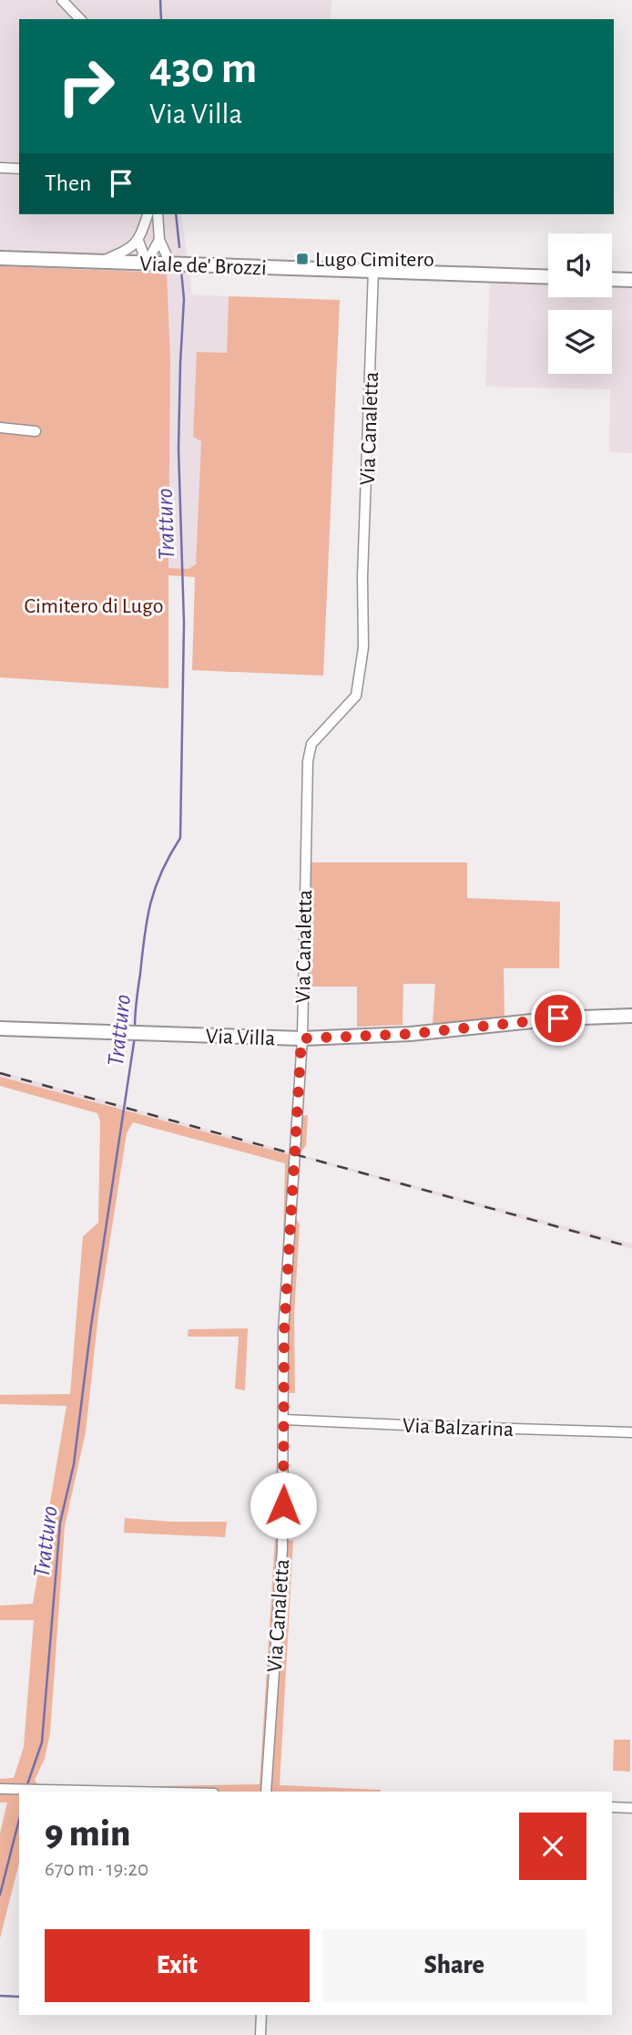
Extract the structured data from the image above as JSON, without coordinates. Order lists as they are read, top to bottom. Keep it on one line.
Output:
{"streets":{"street":["Viale de' Brozzi","Via Canaletta","Via Villa","Via Balzarina"]},"crossings":[["Viale de' Brozzi","Via Canaletta"],["Via Canaletta","Via Villa"],["Via Canaletta","Via Balzarina"]],"water":["Tratturo"],"parks":["Cimitero di Lugo"],"places":{"transit":["Lugo Cimitero"]},"page":{"turn":["430 m","Via Villa"],"then":"Then","heading":["9 min","670 m · 19:20"],"buttons":["Exit","Share"]}}
